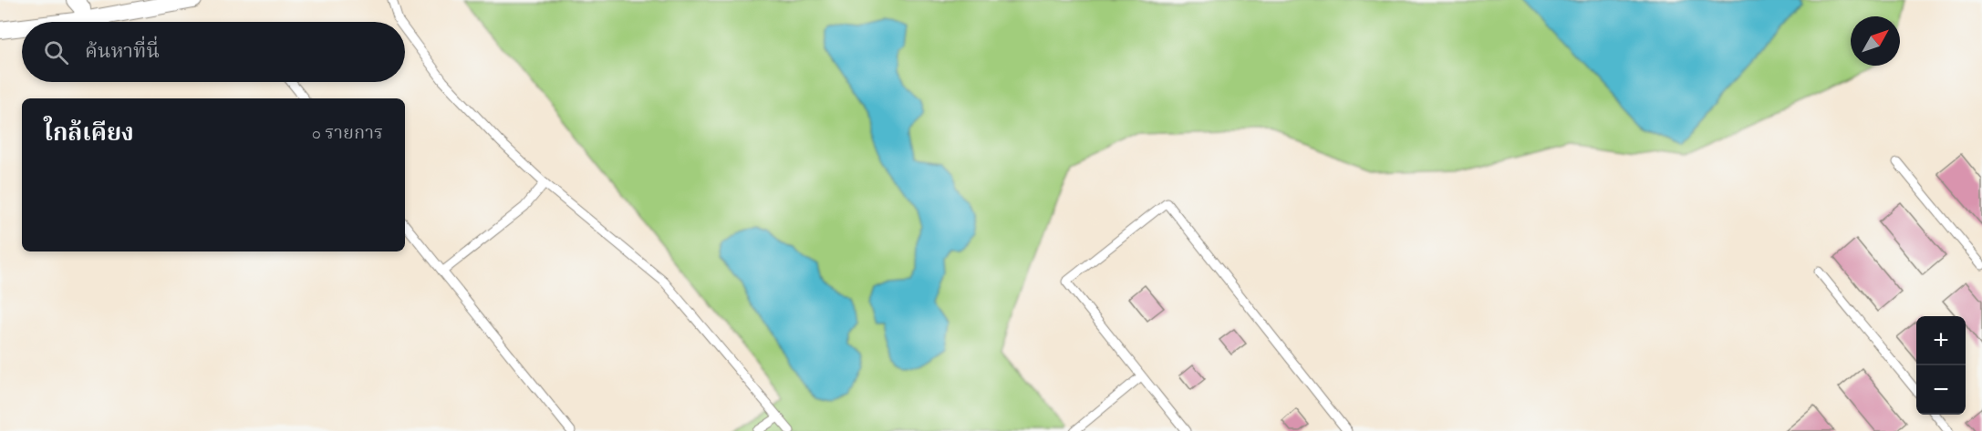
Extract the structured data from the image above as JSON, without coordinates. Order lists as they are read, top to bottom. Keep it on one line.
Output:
{"north":"top right","page":{"search":"ค้นหาที่นี่","heading":["ใกล้เคียง","0 รายการ"],"map_buttons":["+","−"]}}
